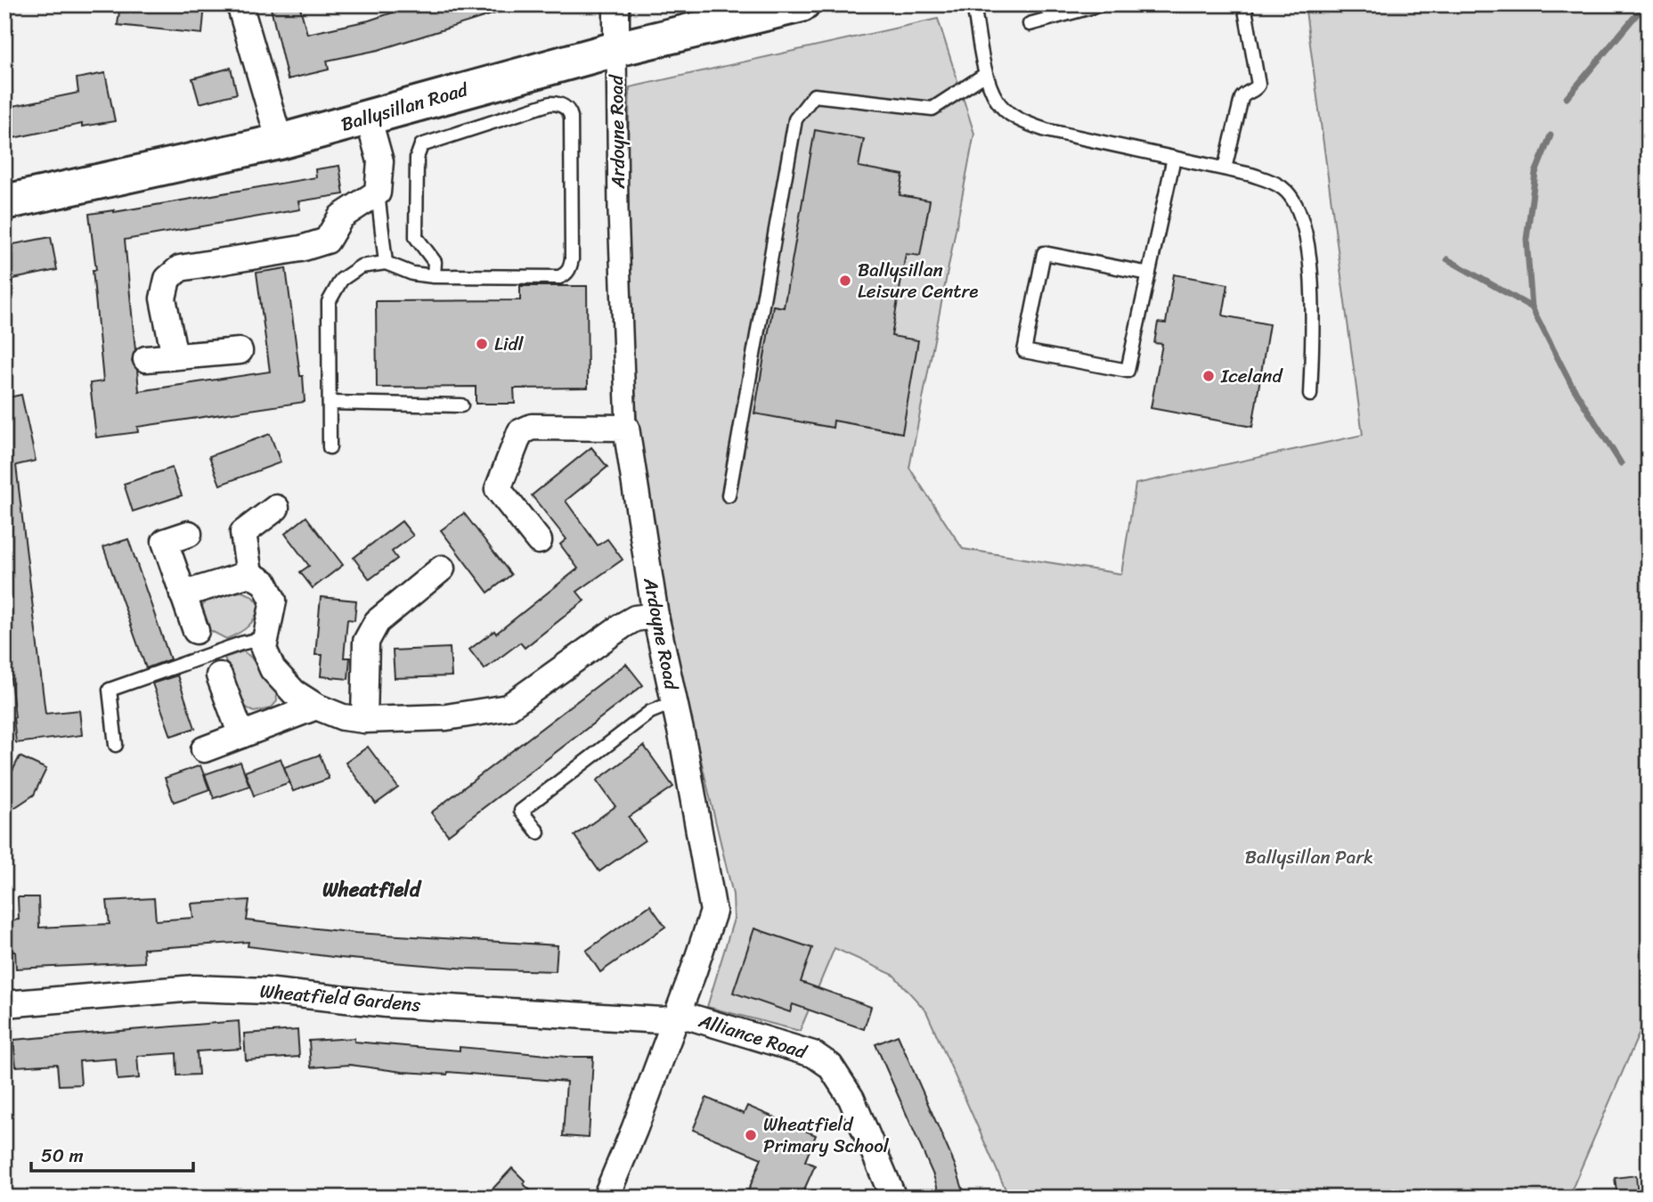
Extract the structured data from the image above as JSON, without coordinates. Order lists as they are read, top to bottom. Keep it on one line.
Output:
{"streets":{"highway":["Ballysillan Road"],"street":["Ardoyne Road","Wheatfield Gardens","Alliance Road"]},"crossings":[["Ballysillan Road","Ardoyne Road"],["Ardoyne Road","Wheatfield Gardens"],["Ardoyne Road","Alliance Road"],["Wheatfield Gardens","Alliance Road"]],"districts":["Wheatfield"],"parks":["Ballysillan Park"],"places":["Ballysillan Leisure Centre","Lidl","Iceland","Wheatfield Primary School"],"scale_bar":"50 m"}
